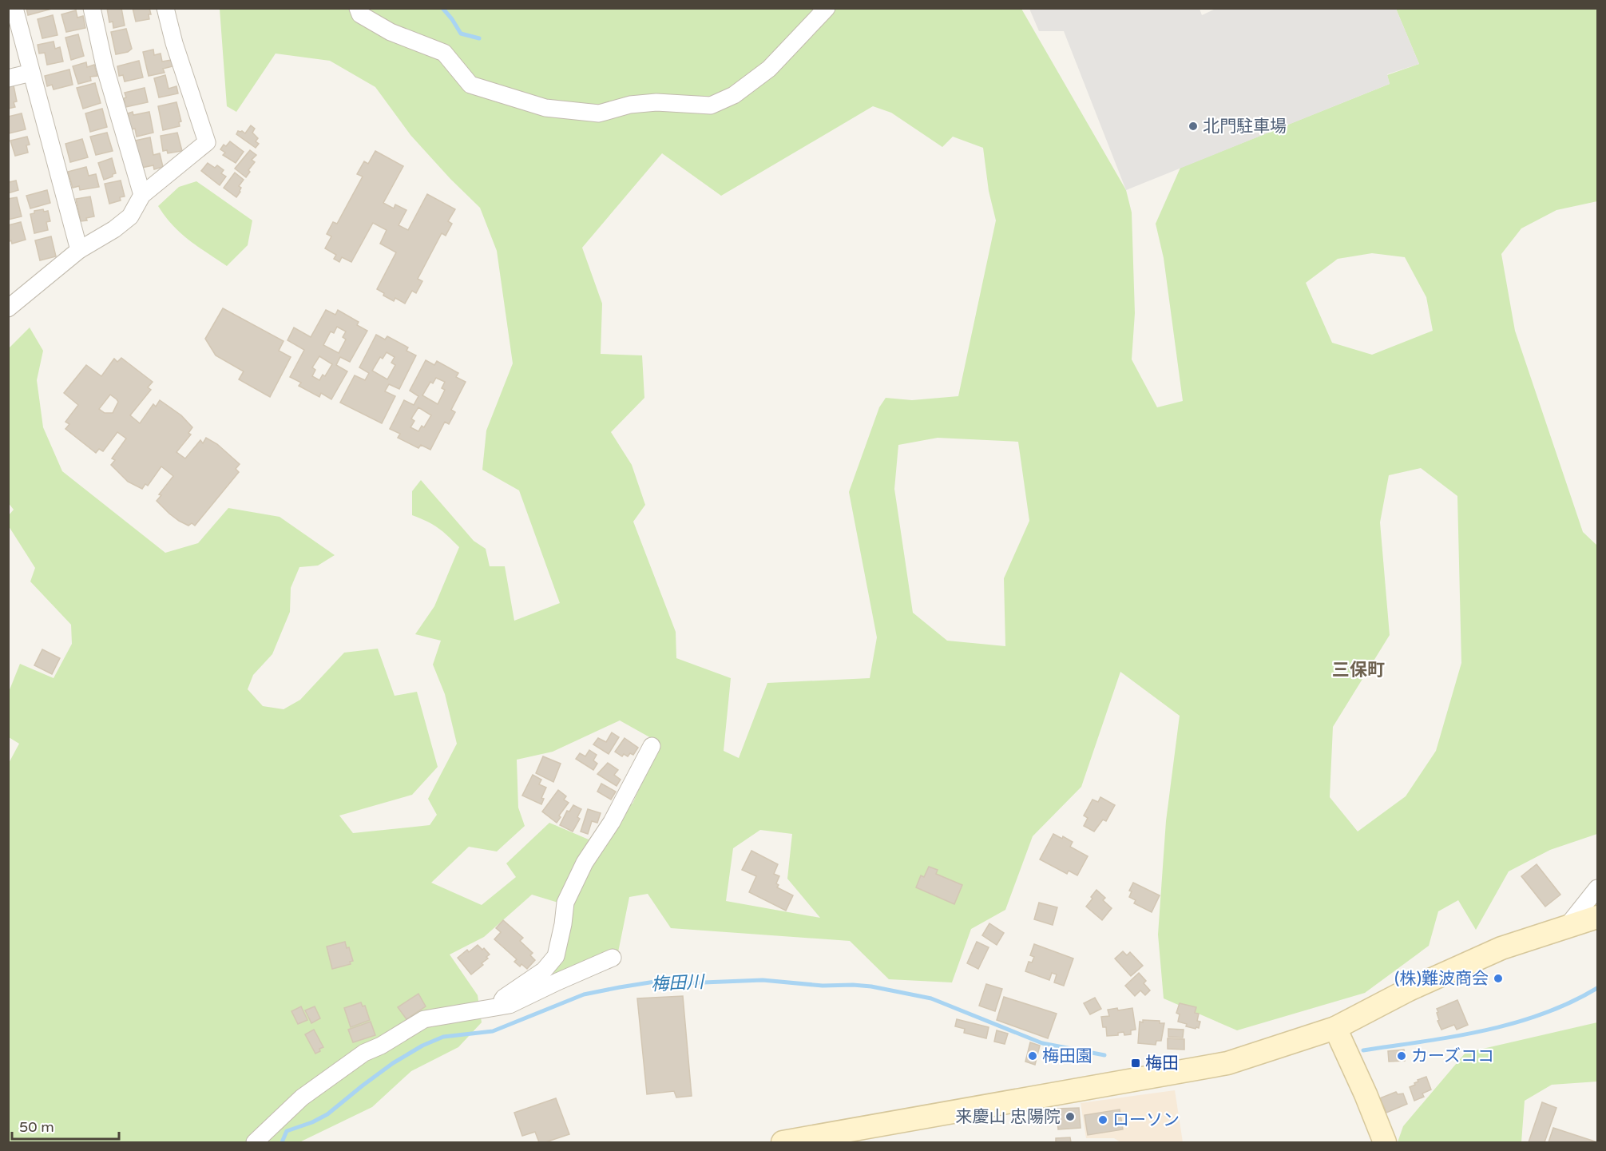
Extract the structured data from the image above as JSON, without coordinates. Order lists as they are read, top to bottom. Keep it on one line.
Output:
{"districts":["三保町"],"water":["梅田川"],"places":{"other":["北門駐車場","(株)難波商会","梅田園","カーズココ","来慶山 忠陽院","ローソン"],"transit":["梅田"]},"scale_bar":"50 m"}
